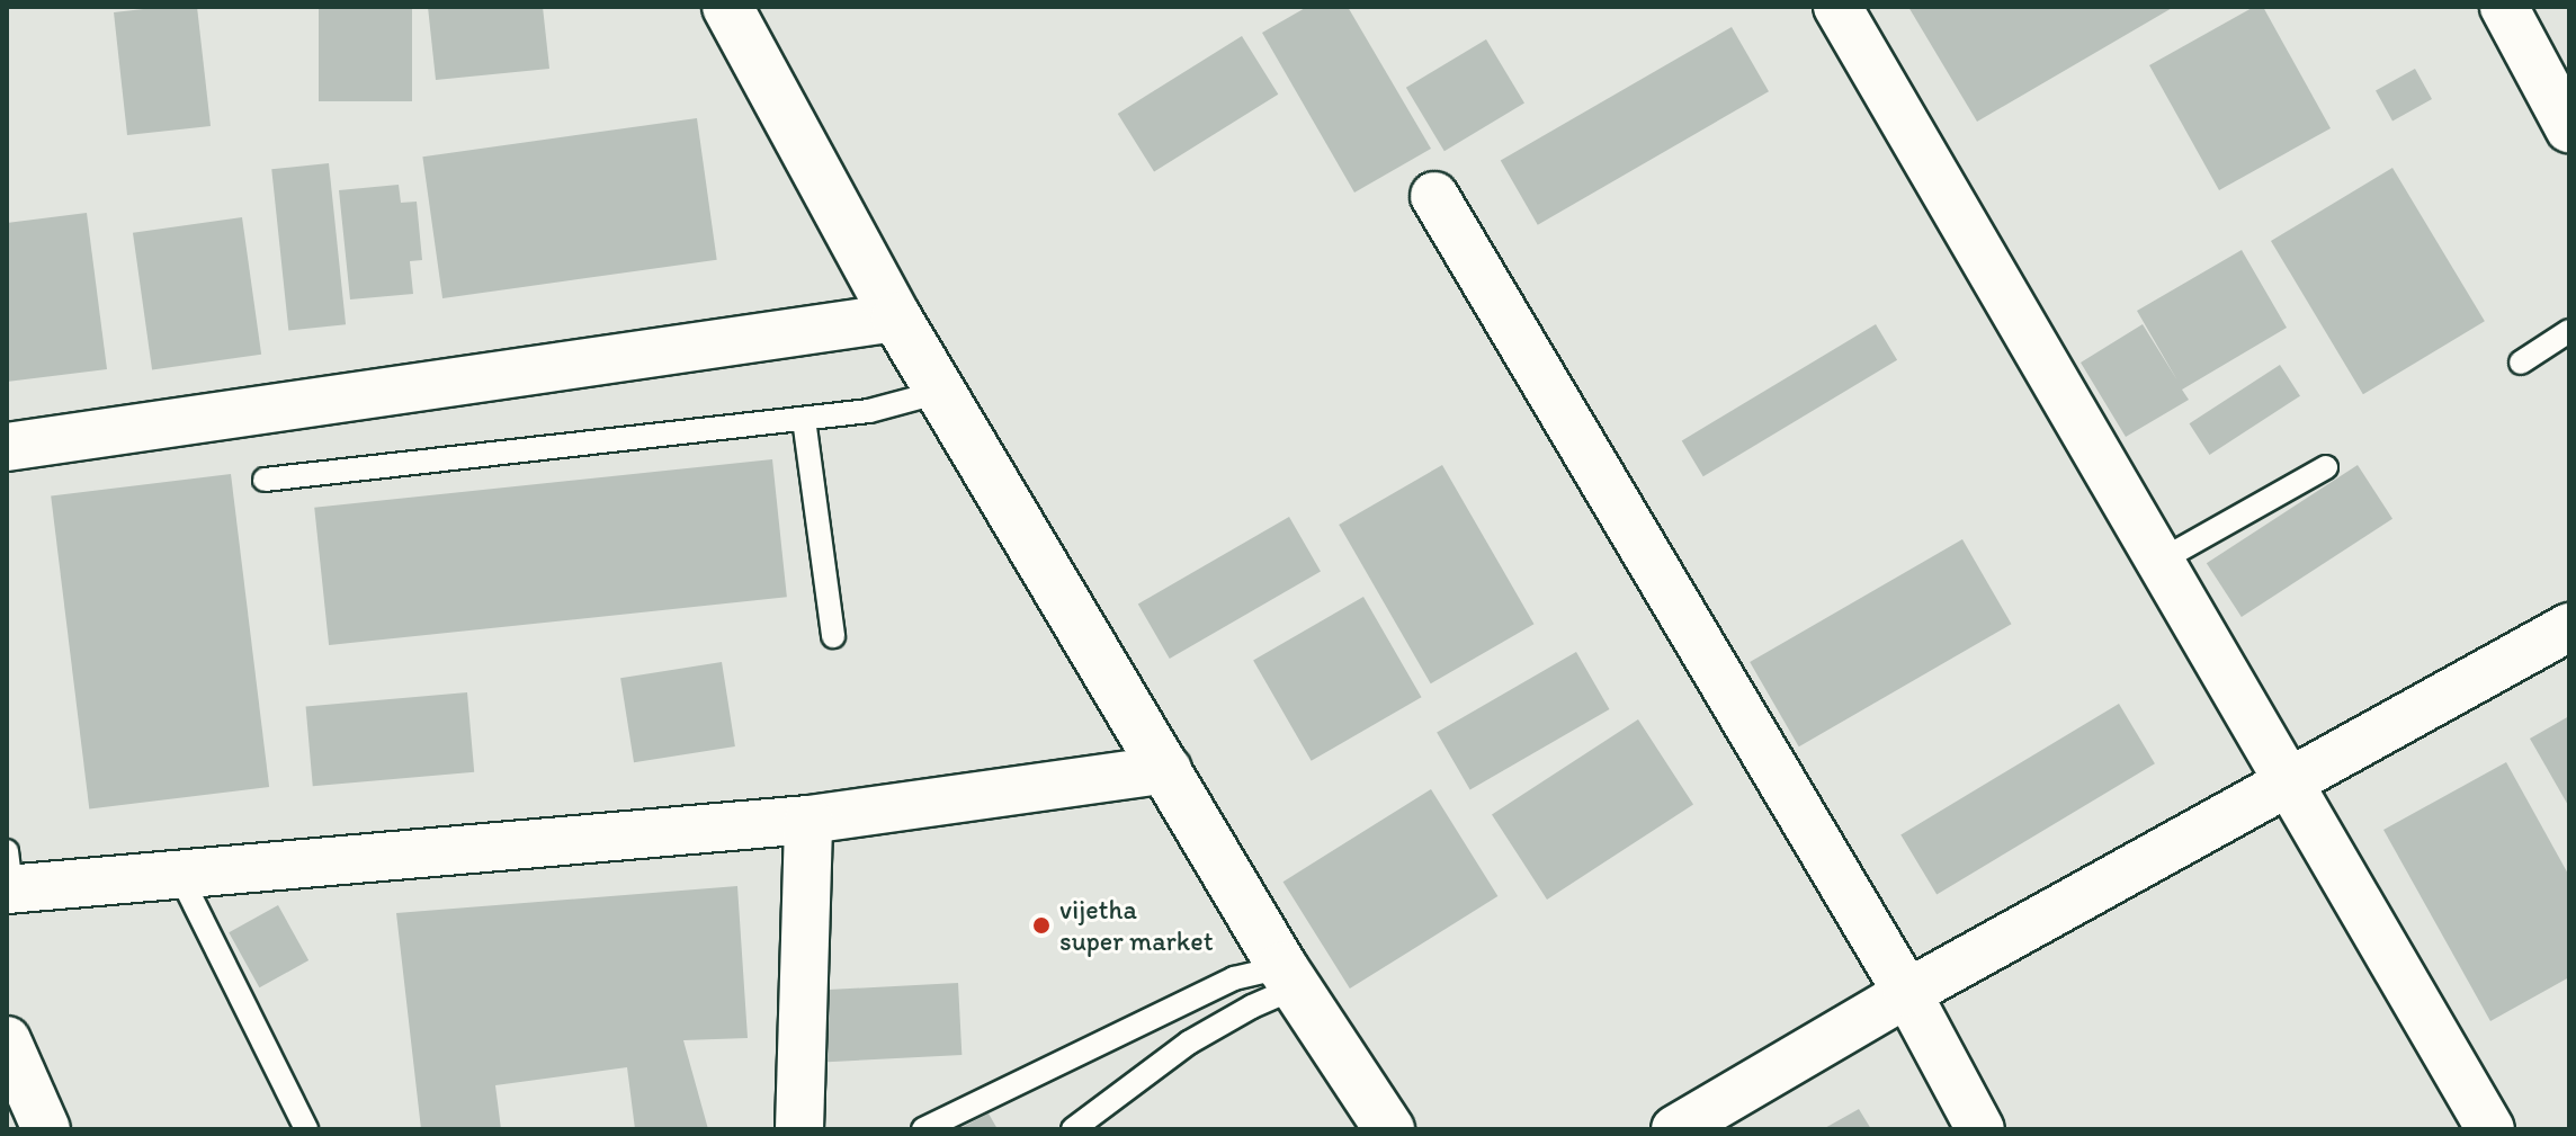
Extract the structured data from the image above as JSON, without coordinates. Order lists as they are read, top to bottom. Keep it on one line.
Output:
{"places":["vijetha super market"]}
